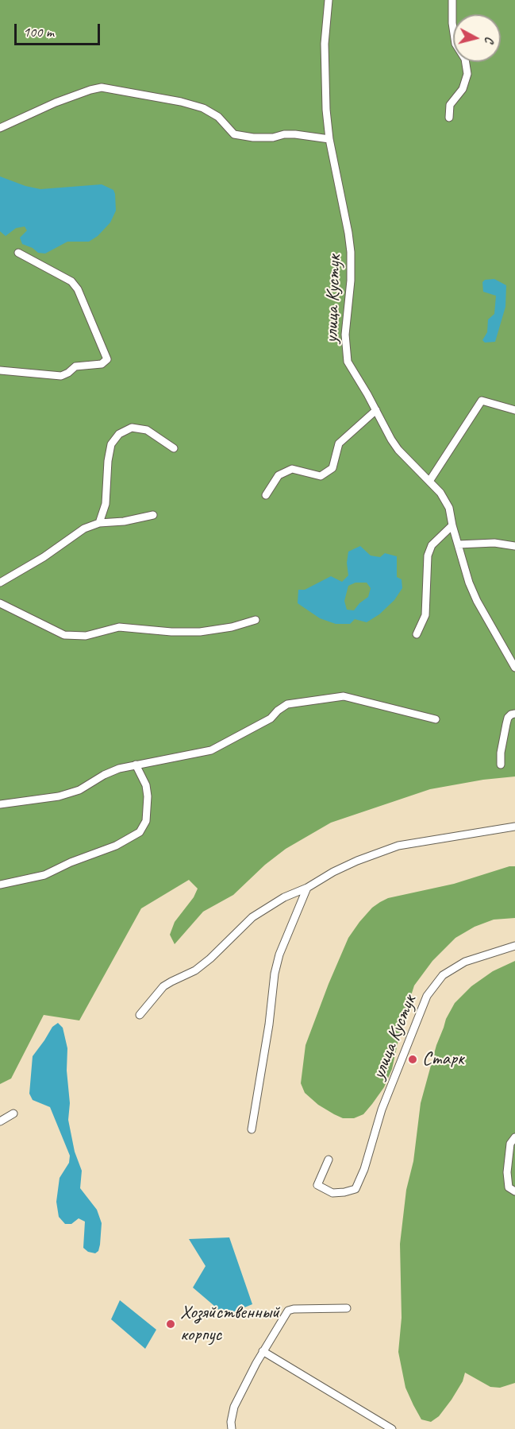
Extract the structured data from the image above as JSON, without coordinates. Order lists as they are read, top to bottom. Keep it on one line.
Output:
{"streets":{"street":["улица Кустук"]},"places":["Старк","Хозяйственный корпус"],"scale_bar":"100 m","north":"right"}
